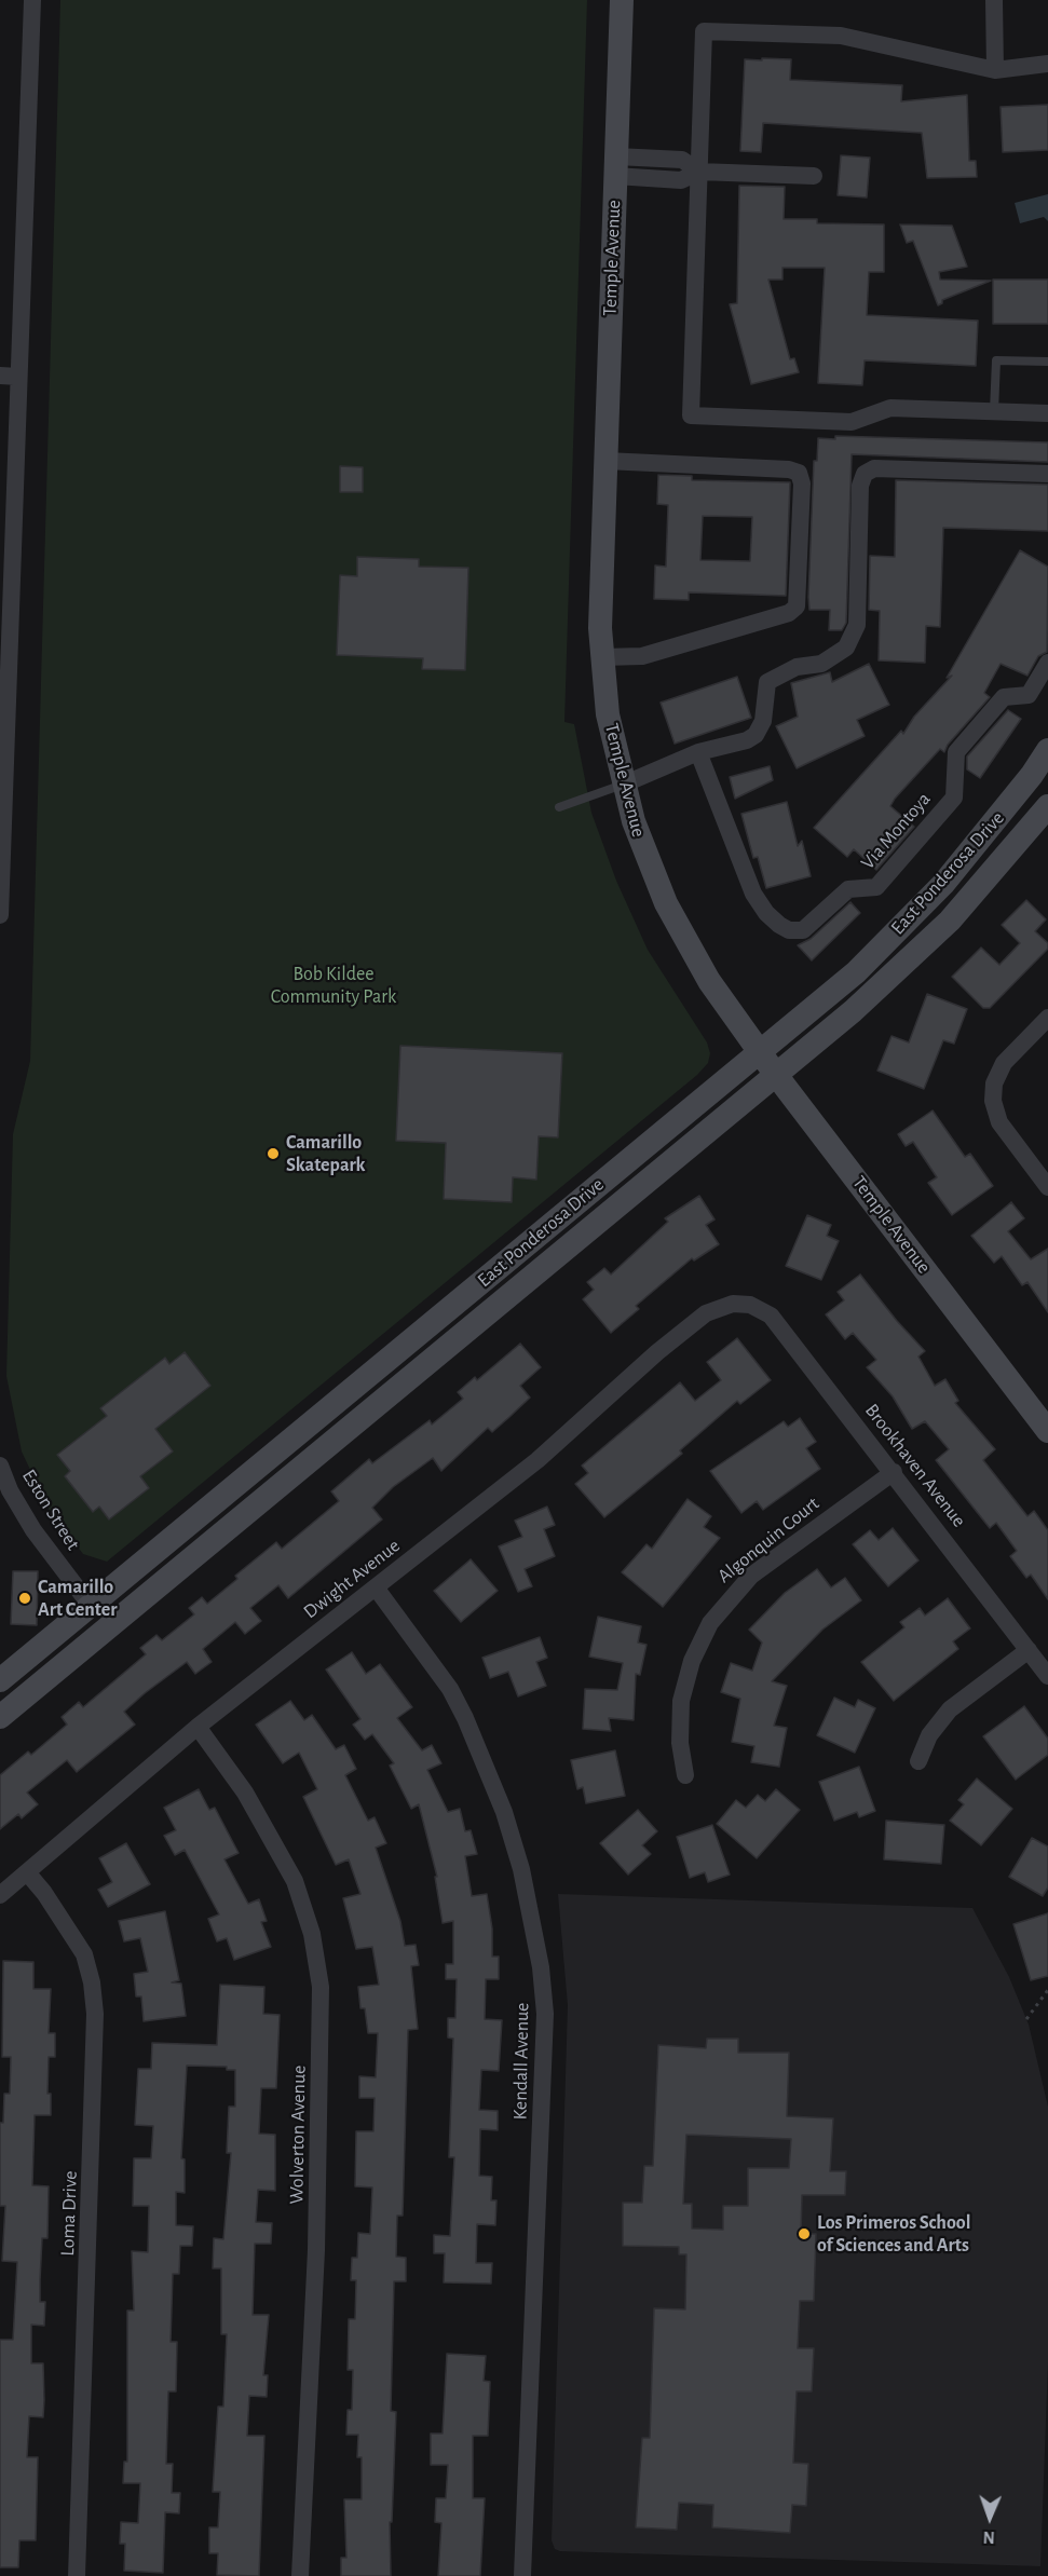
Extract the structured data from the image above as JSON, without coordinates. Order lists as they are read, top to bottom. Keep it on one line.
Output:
{"streets":{"main road":["Temple Avenue","East Ponderosa Drive"],"street":["Via Montoya","Brookhaven Avenue","Eston Street","Algonquin Court","Dwight Avenue","Kendall Avenue","Wolverton Avenue","Loma Drive"]},"crossings":[["Temple Avenue","East Ponderosa Drive"],["East Ponderosa Drive","Eston Street"],["Brookhaven Avenue","Algonquin Court"],["Brookhaven Avenue","Dwight Avenue"],["Dwight Avenue","Kendall Avenue"],["Dwight Avenue","Wolverton Avenue"],["Dwight Avenue","Loma Drive"]],"parks":["Bob Kildee Community Park"],"places":["Camarillo Skatepark","Camarillo Art Center","Los Primeros School of Sciences and Arts"],"north":"bottom"}
